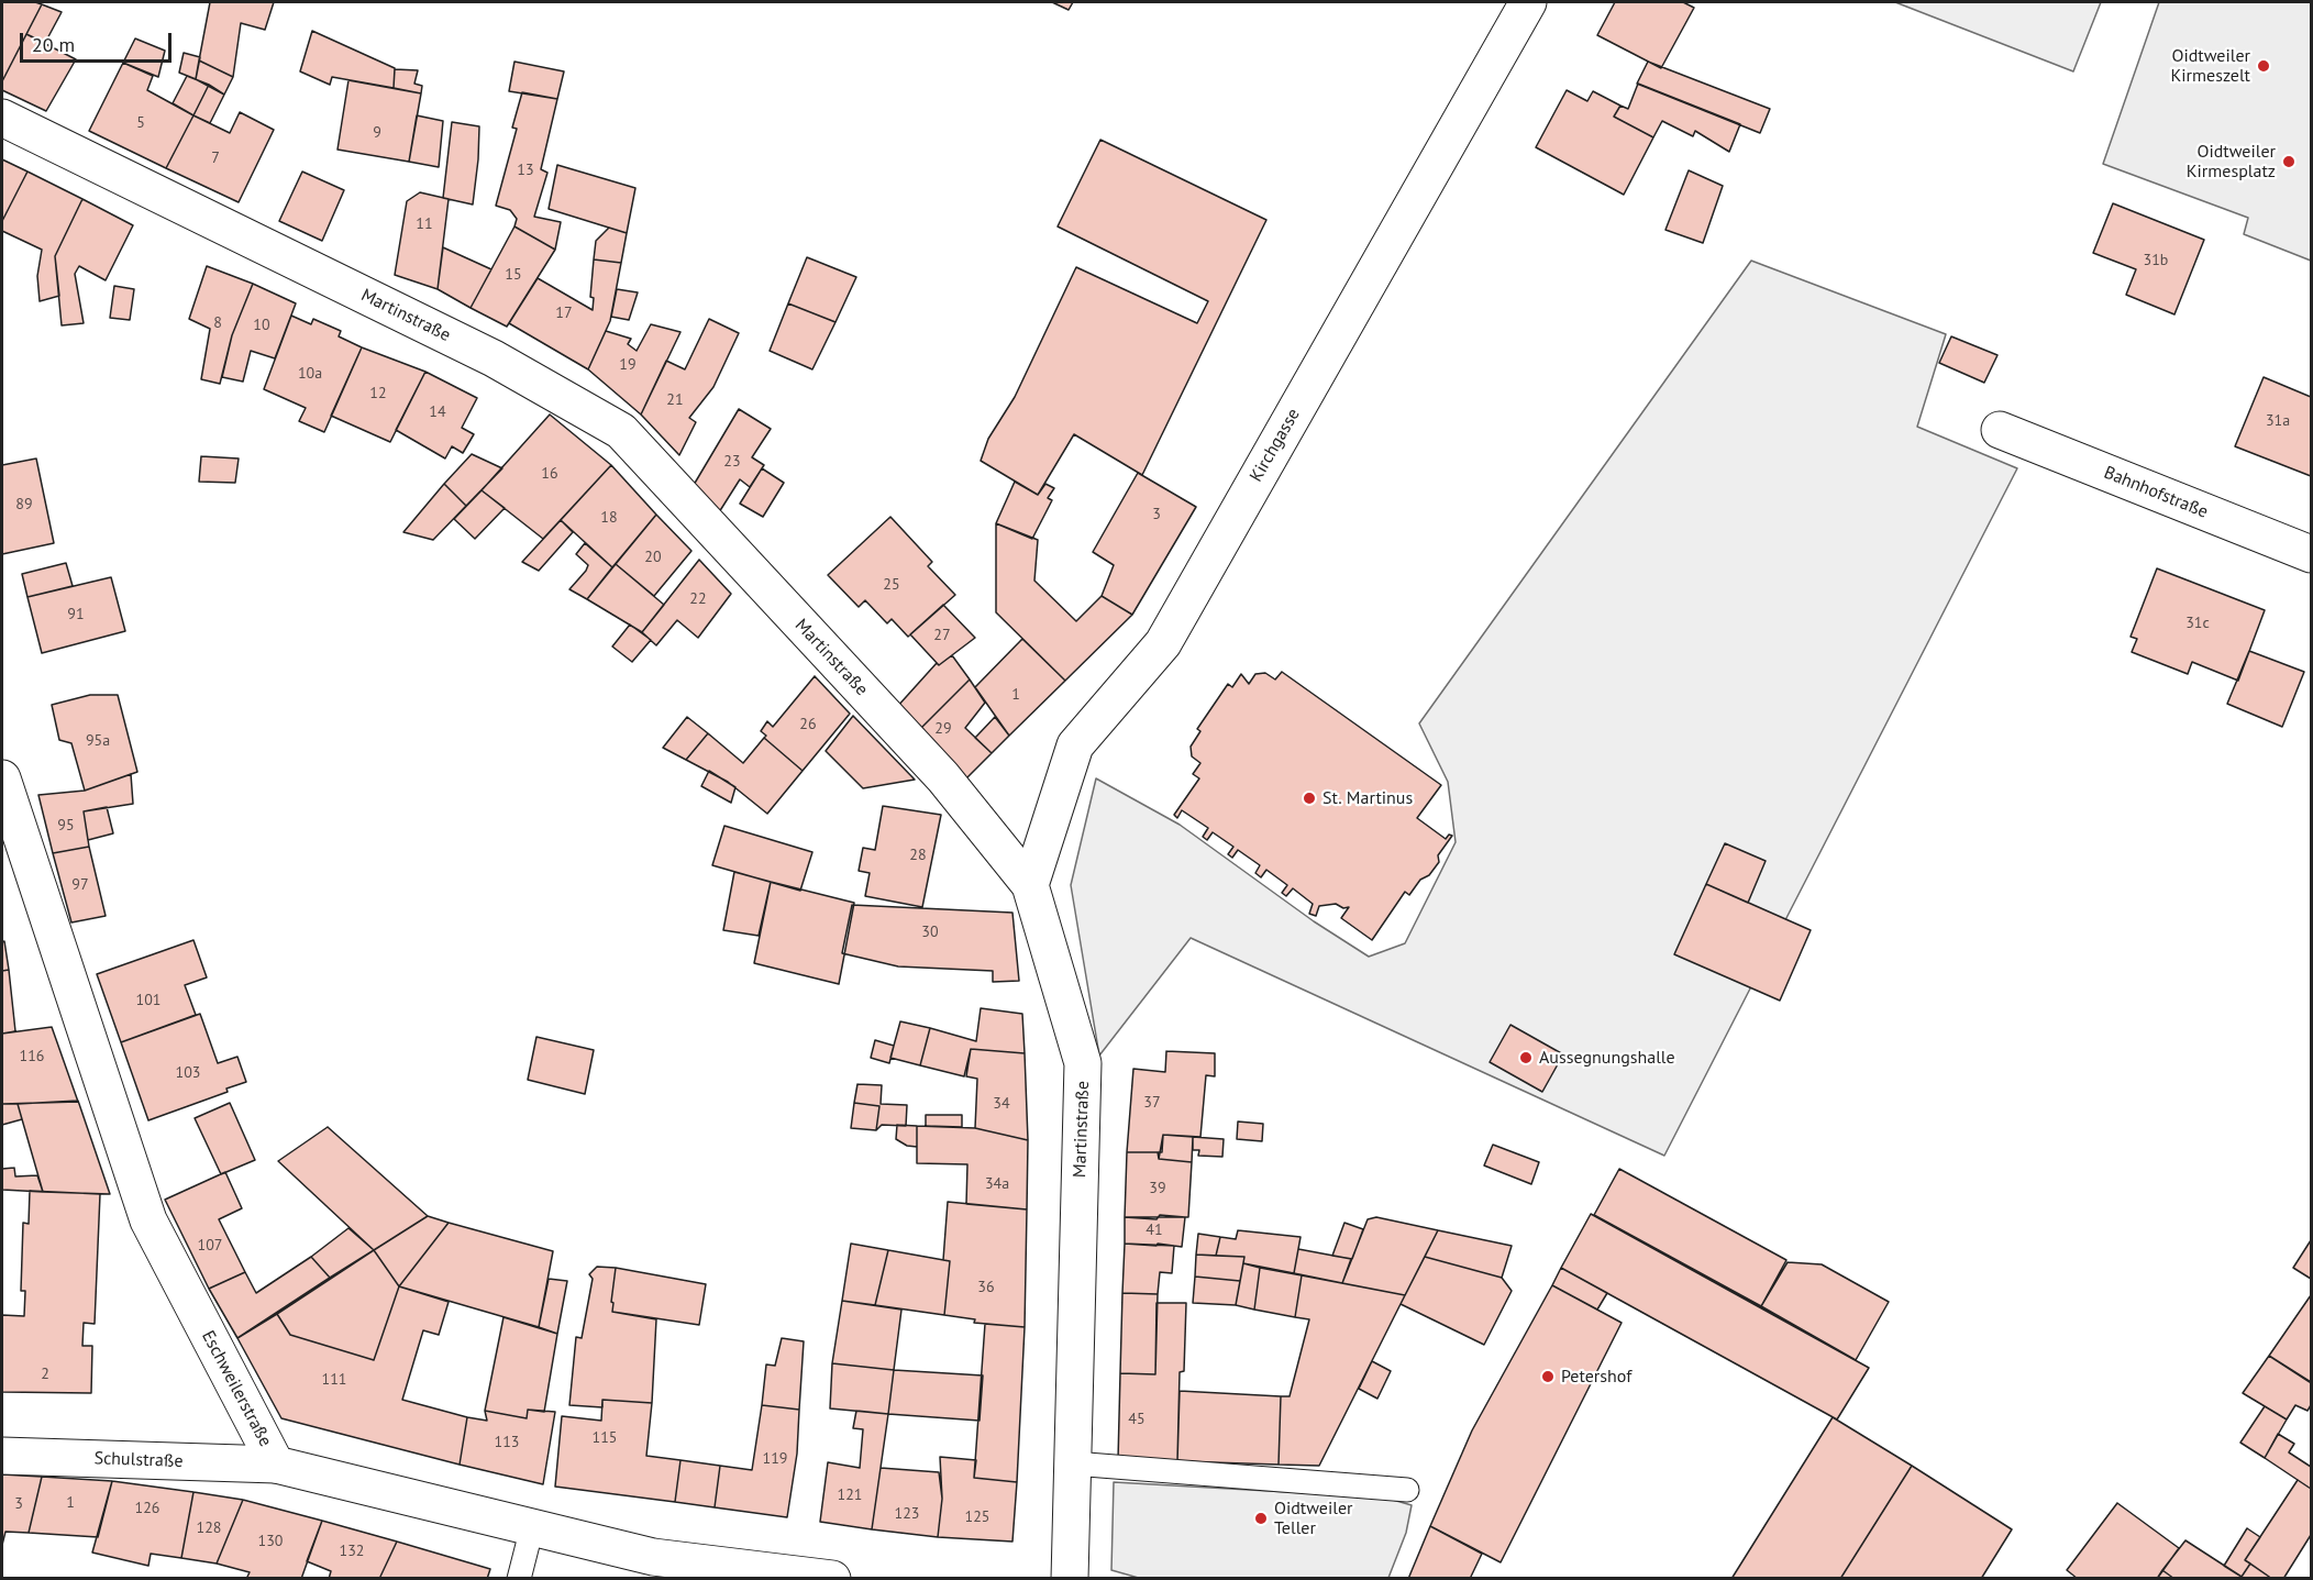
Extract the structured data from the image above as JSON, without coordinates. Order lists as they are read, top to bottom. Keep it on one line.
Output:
{"streets":{"street":["Martinstraße","Kirchgasse","Bahnhofstraße","Eschweilerstraße","Schulstraße"]},"crossings":[["Martinstraße","Kirchgasse"],["Eschweilerstraße","Schulstraße"]],"places":["Oidtweiler Kirmeszelt","Oidtweiler Kirmesplatz","St. Martinus","Aussegnungshalle","Petershof","Oidtweiler Teller"],"house_numbers":["5","9","7","13","11","31b","15","17","8","10","19","10a","12","21","14","31a","23","16","89","3","18","20","25","22","91","31c","27","1","26","29","95a","95","28","97","30","101","116","103","37","34","34a","39","41","107","36","2","111","45","115","113","119","121","1","3","126","123","125","128","130","132"],"scale_bar":"20 m"}
